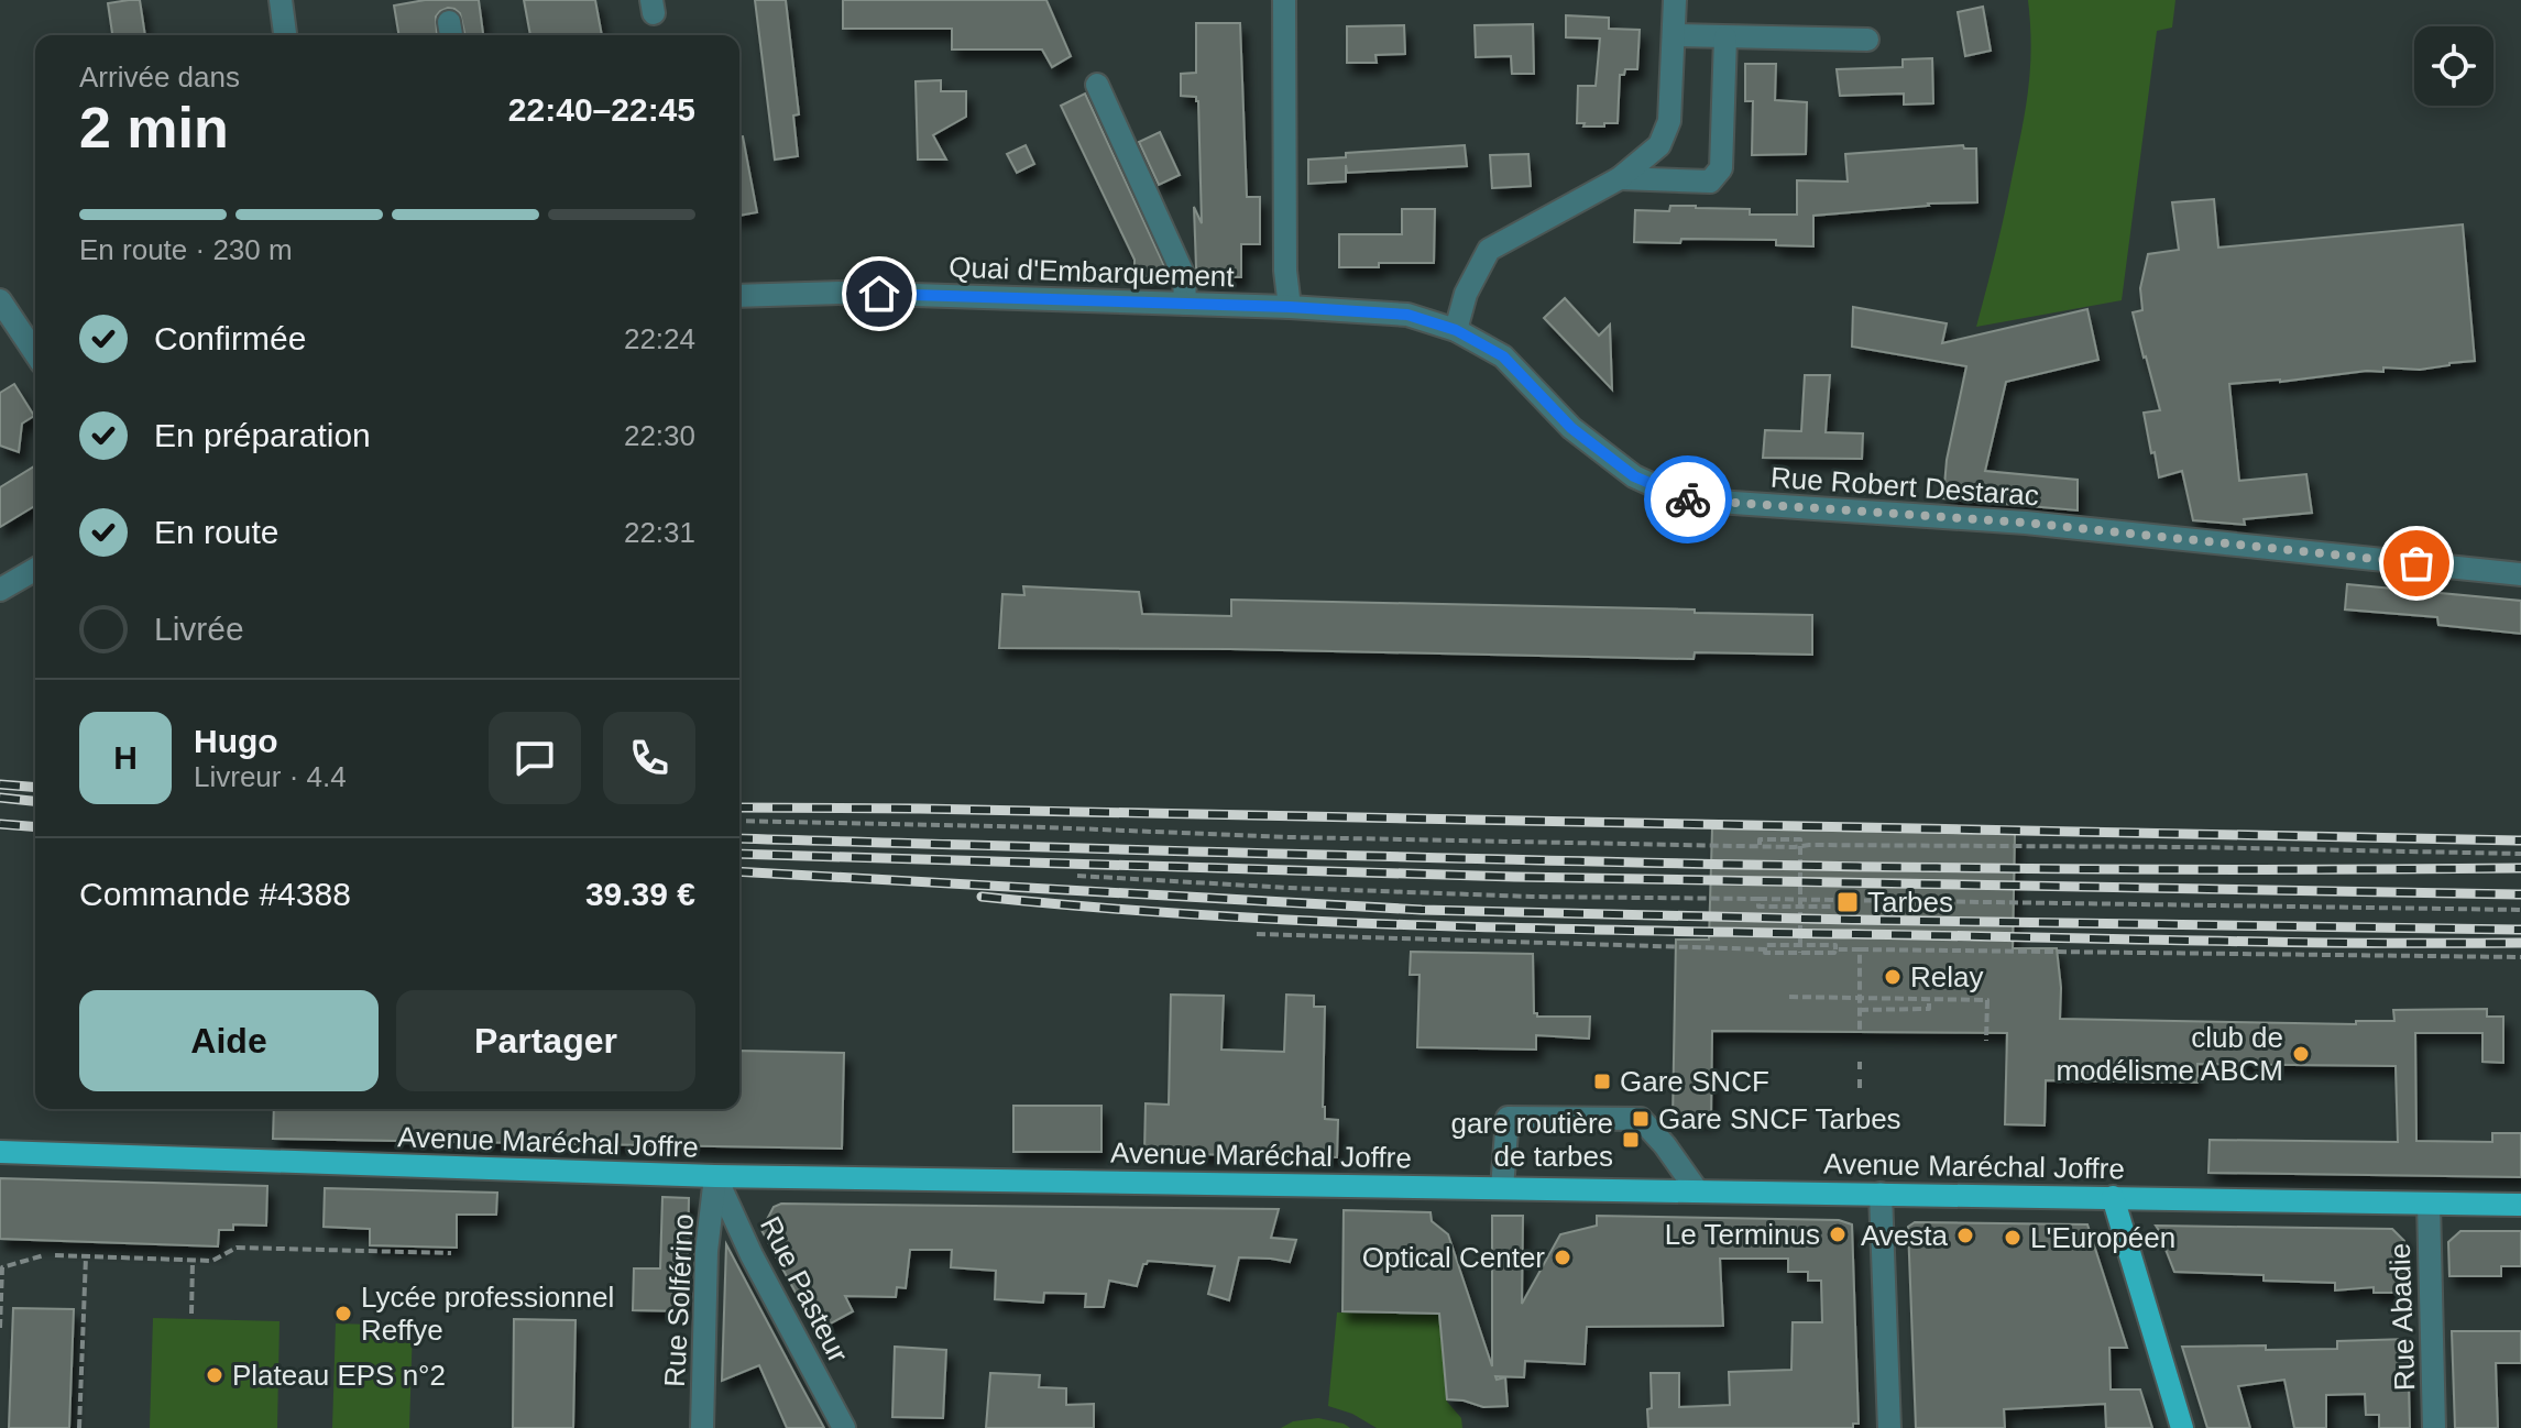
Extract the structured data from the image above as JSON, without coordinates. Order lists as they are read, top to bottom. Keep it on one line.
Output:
{"streets":{"main road":["Avenue Maréchal Joffre"],"street":["Quai d'Embarquement","Rue Robert Destarac","Rue Pasteur","Rue Solférino","Rue Abadie"]},"crossings":[["Quai d'Embarquement","Rue Robert Destarac"],["Avenue Maréchal Joffre","Rue Pasteur"],["Avenue Maréchal Joffre","Rue Solférino"],["Avenue Maréchal Joffre","Rue Abadie"],["Rue Pasteur","Rue Solférino"]],"places":{"transit":["Tarbes","Gare SNCF","Gare SNCF Tarbes","gare routière de tarbes"],"other":["Relay","club de modélisme ABCM","Le Terminus","Avesta","L'Européen","Optical Center","Lycée professionnel Reffye","Plateau EPS n°2"]},"page":{"heading":["2 min","Arrivée dans","22:40–22:45"],"panel":["Hugo","Livreur · 4.4","Commande #4388","39.39 €"],"bar":"En route · 230 m","list":[["Confirmée","22:24"],["En préparation","22:30"],["En route","22:31"],"Livrée"],"round":"H","buttons":["Aide","Partager"]}}
